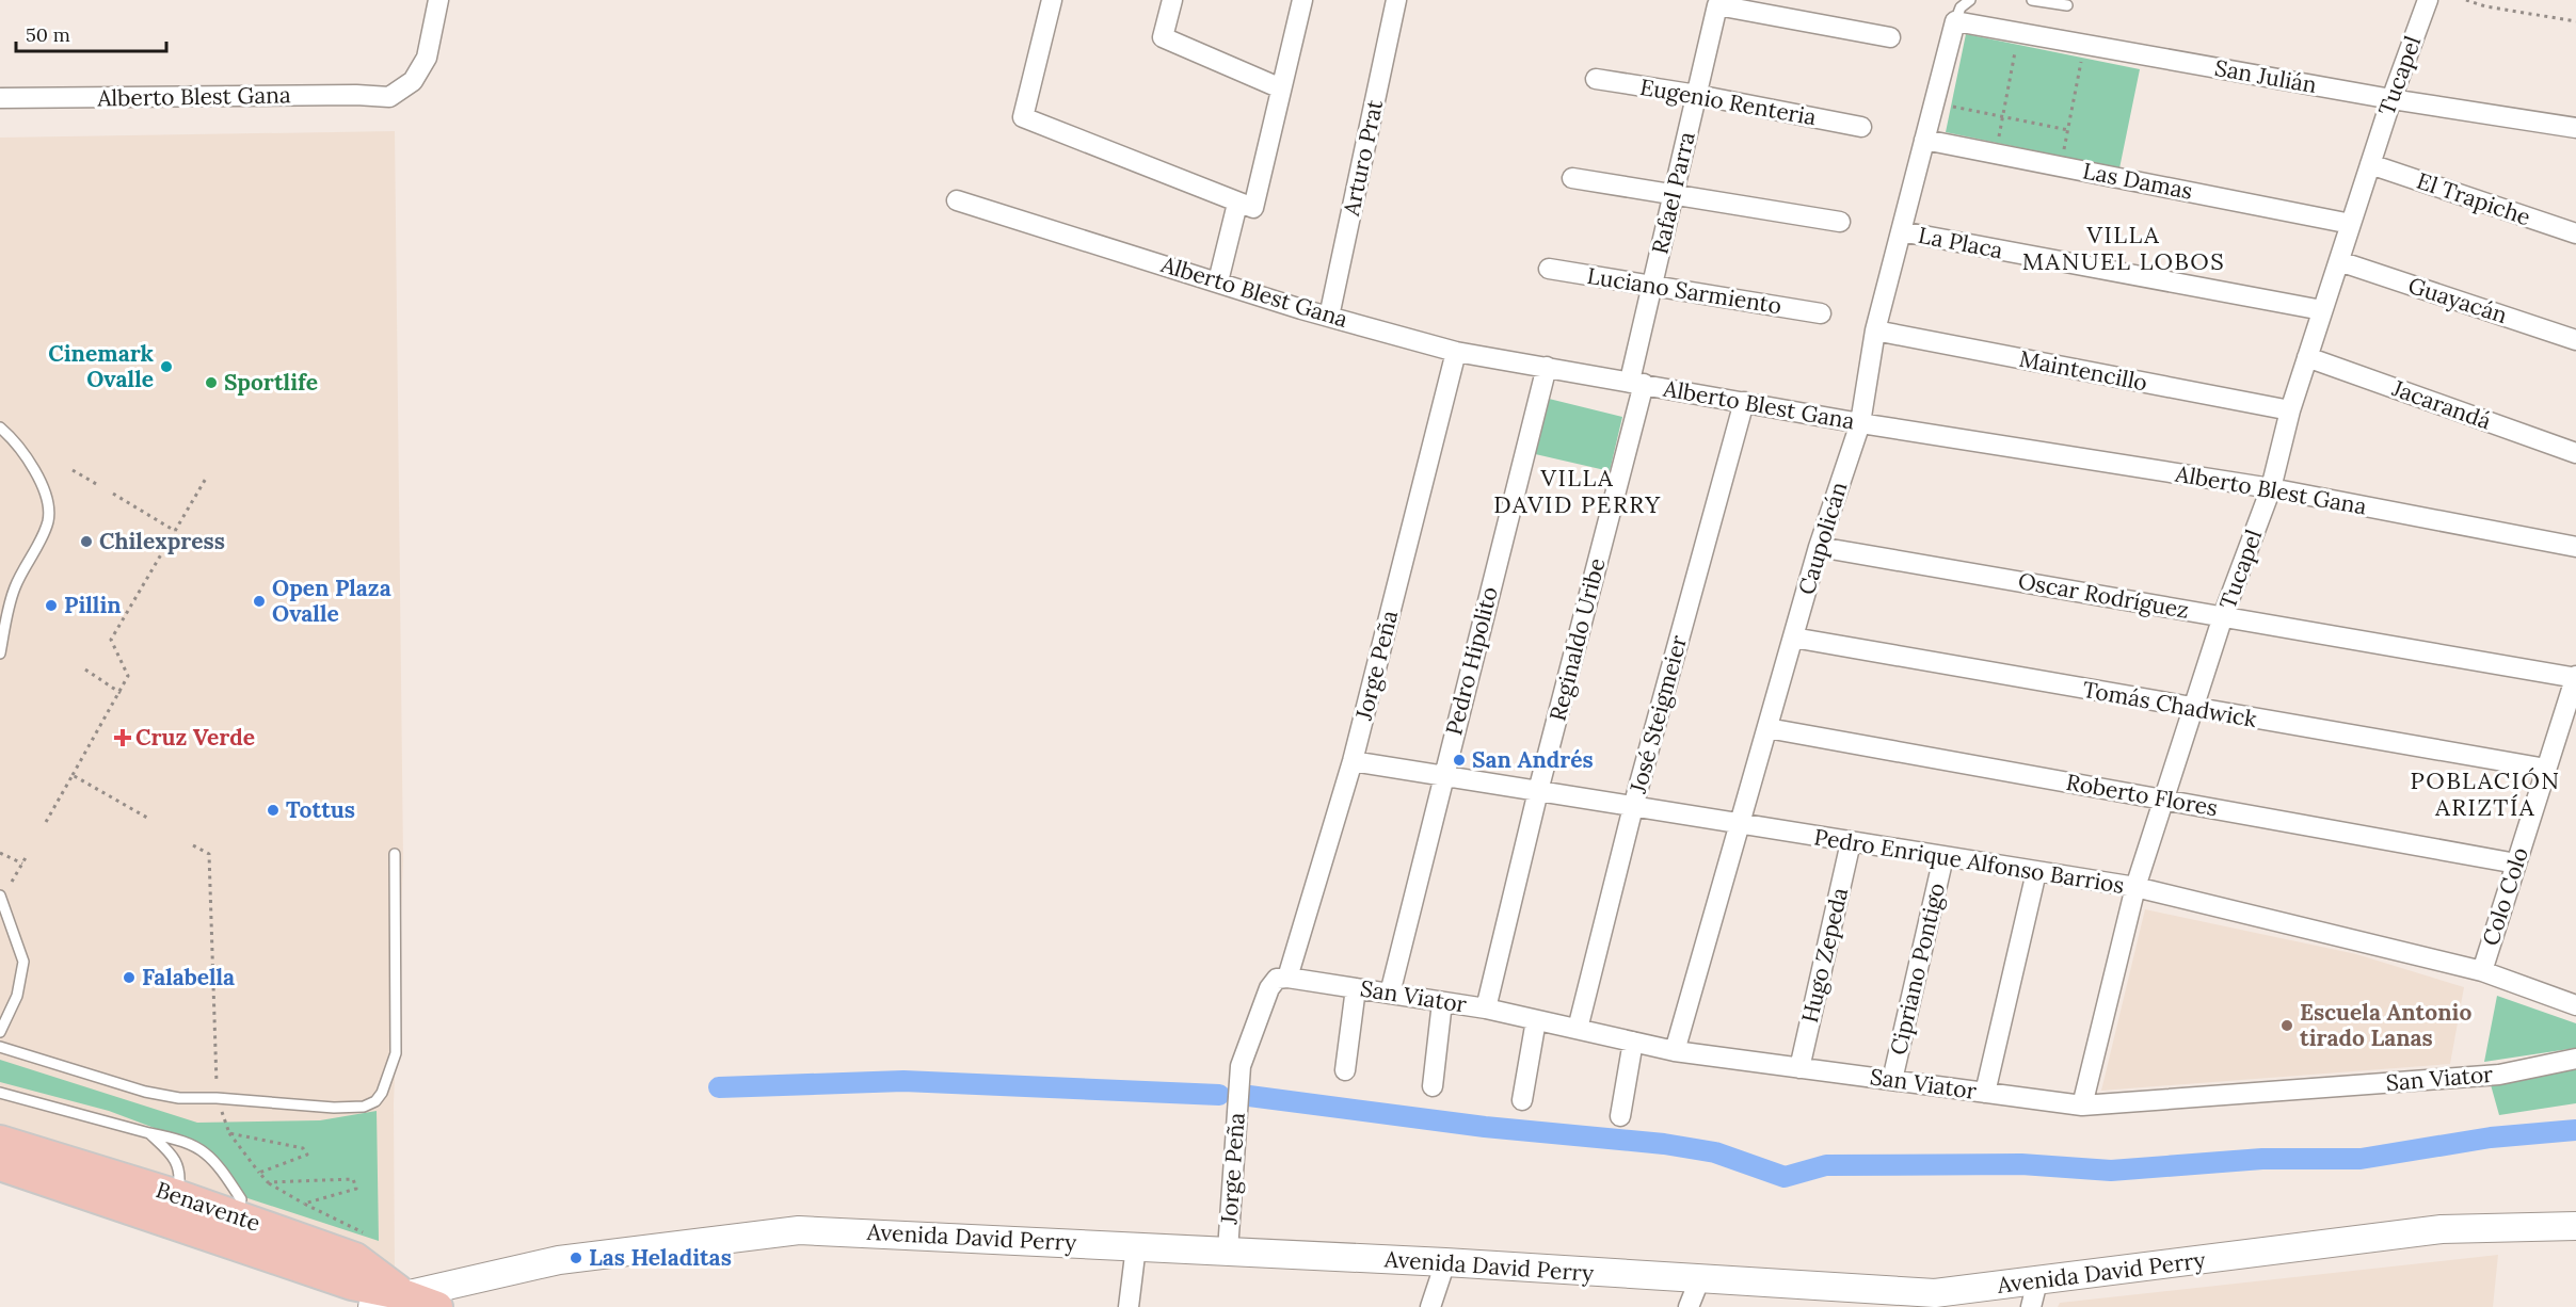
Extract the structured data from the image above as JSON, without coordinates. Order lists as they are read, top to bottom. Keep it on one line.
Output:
{"streets":{"main road":["Benavente","Avenida David Perry"],"street":["Tucapel","San Julián","Alberto Blest Gana","Eugenio Renteria","Arturo Prat","Las Damas","Rafael Parra","El Trapiche","La Placa","Luciano Sarmiento","Guayacán","Maintencillo","Jacarandá","Caupolicán","Oscar Rodríguez","Reginaldo Uribe","Pedro Hipolito","Jorge Peña","Tomás Chadwick","José Steigmeier","Roberto Flores","Pedro Enrique Alfonso Barrios","Colo Colo","Hugo Zepeda","Cipriano Pontigo","San Viator"]},"crossings":[["Tucapel","San Julián"],["Tucapel","Alberto Blest Gana"],["Tucapel","Las Damas"],["Tucapel","El Trapiche"],["Tucapel","La Placa"],["Tucapel","Guayacán"],["Tucapel","Maintencillo"],["Tucapel","Jacarandá"],["Tucapel","Oscar Rodríguez"],["Tucapel","Tomás Chadwick"],["Tucapel","Roberto Flores"],["Tucapel","Pedro Enrique Alfonso Barrios"],["Tucapel","San Viator"],["San Julián","Caupolicán"],["Alberto Blest Gana","Arturo Prat"],["Alberto Blest Gana","Rafael Parra"],["Alberto Blest Gana","Caupolicán"],["Alberto Blest Gana","Reginaldo Uribe"],["Alberto Blest Gana","Pedro Hipolito"],["Alberto Blest Gana","Jorge Peña"],["Alberto Blest Gana","José Steigmeier"],["Eugenio Renteria","Rafael Parra"],["Las Damas","Caupolicán"],["Rafael Parra","Luciano Sarmiento"],["Rafael Parra","Reginaldo Uribe"],["La Placa","Caupolicán"],["Maintencillo","Caupolicán"],["Caupolicán","Oscar Rodríguez"],["Caupolicán","Tomás Chadwick"],["Caupolicán","Roberto Flores"],["Caupolicán","Pedro Enrique Alfonso Barrios"],["Caupolicán","San Viator"],["Oscar Rodríguez","Colo Colo"],["Reginaldo Uribe","Pedro Enrique Alfonso Barrios"],["Reginaldo Uribe","San Viator"],["Pedro Hipolito","Pedro Enrique Alfonso Barrios"],["Pedro Hipolito","San Viator"],["Jorge Peña","Pedro Enrique Alfonso Barrios"],["Jorge Peña","San Viator"],["Jorge Peña","Avenida David Perry"],["Tomás Chadwick","Colo Colo"],["José Steigmeier","Pedro Enrique Alfonso Barrios"],["José Steigmeier","San Viator"],["Roberto Flores","Colo Colo"],["Pedro Enrique Alfonso Barrios","Colo Colo"],["Pedro Enrique Alfonso Barrios","Hugo Zepeda"],["Pedro Enrique Alfonso Barrios","Cipriano Pontigo"],["Hugo Zepeda","San Viator"],["Cipriano Pontigo","San Viator"],["Benavente","Avenida David Perry"]],"districts":["VILLA MANUEL LOBOS","VILLA DAVID PERRY","POBLACIÓN ARIZTÍA"],"places":{"other":["Cinemark Ovalle","Sportlife","Chilexpress","Open Plaza Ovalle","Pillin","San Andrés","Tottus","Falabella","Escuela Antonio tirado Lanas","Las Heladitas"],"health":["Cruz Verde"]},"scale_bar":"50 m"}
